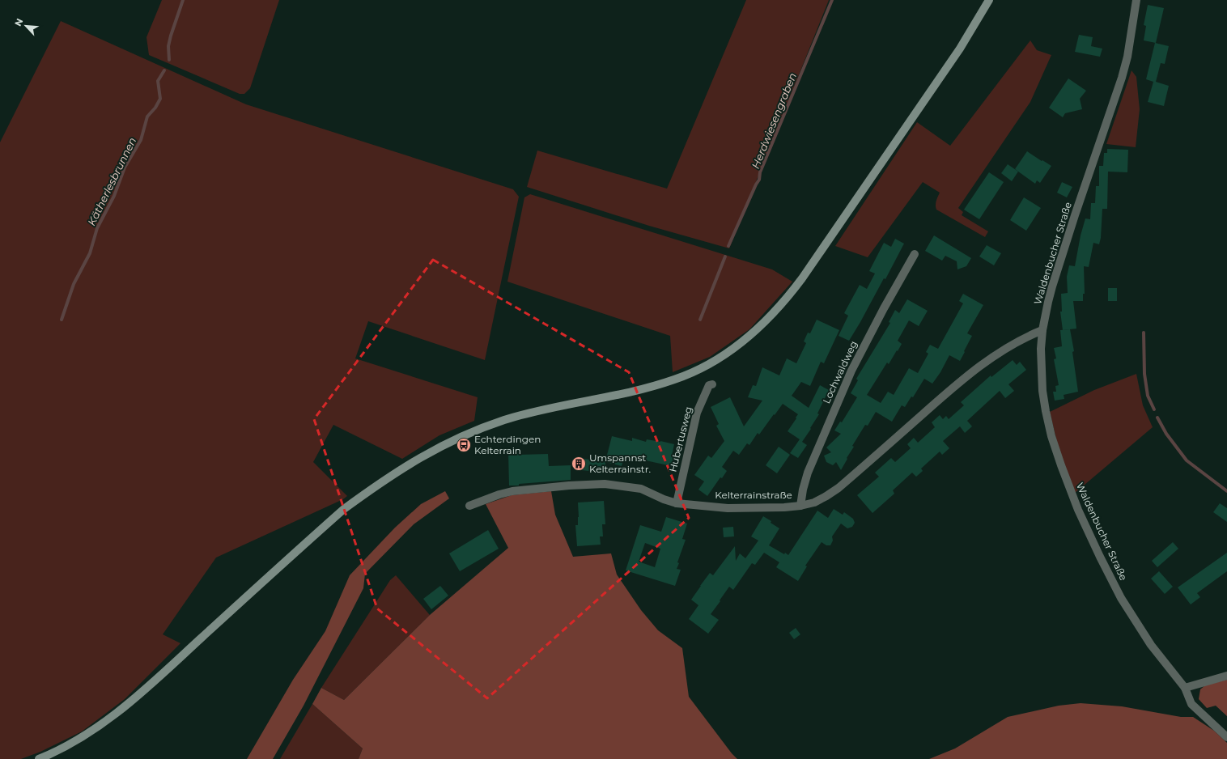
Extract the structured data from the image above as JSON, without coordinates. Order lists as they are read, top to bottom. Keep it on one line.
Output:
{"streets":{"street":["Waldenbucher Straße","Lochwaldweg","Hubertusweg","Kelterrainstraße"]},"crossings":[["Waldenbucher Straße","Kelterrainstraße"],["Lochwaldweg","Kelterrainstraße"],["Hubertusweg","Kelterrainstraße"]],"water":["Herdwiesengraben","Kätherlesbrunnen"],"places":{"bus stop":["Echterdingen Kelterrain"],"building":["Umspannst Kelterrainstr."]},"north":"top left"}
